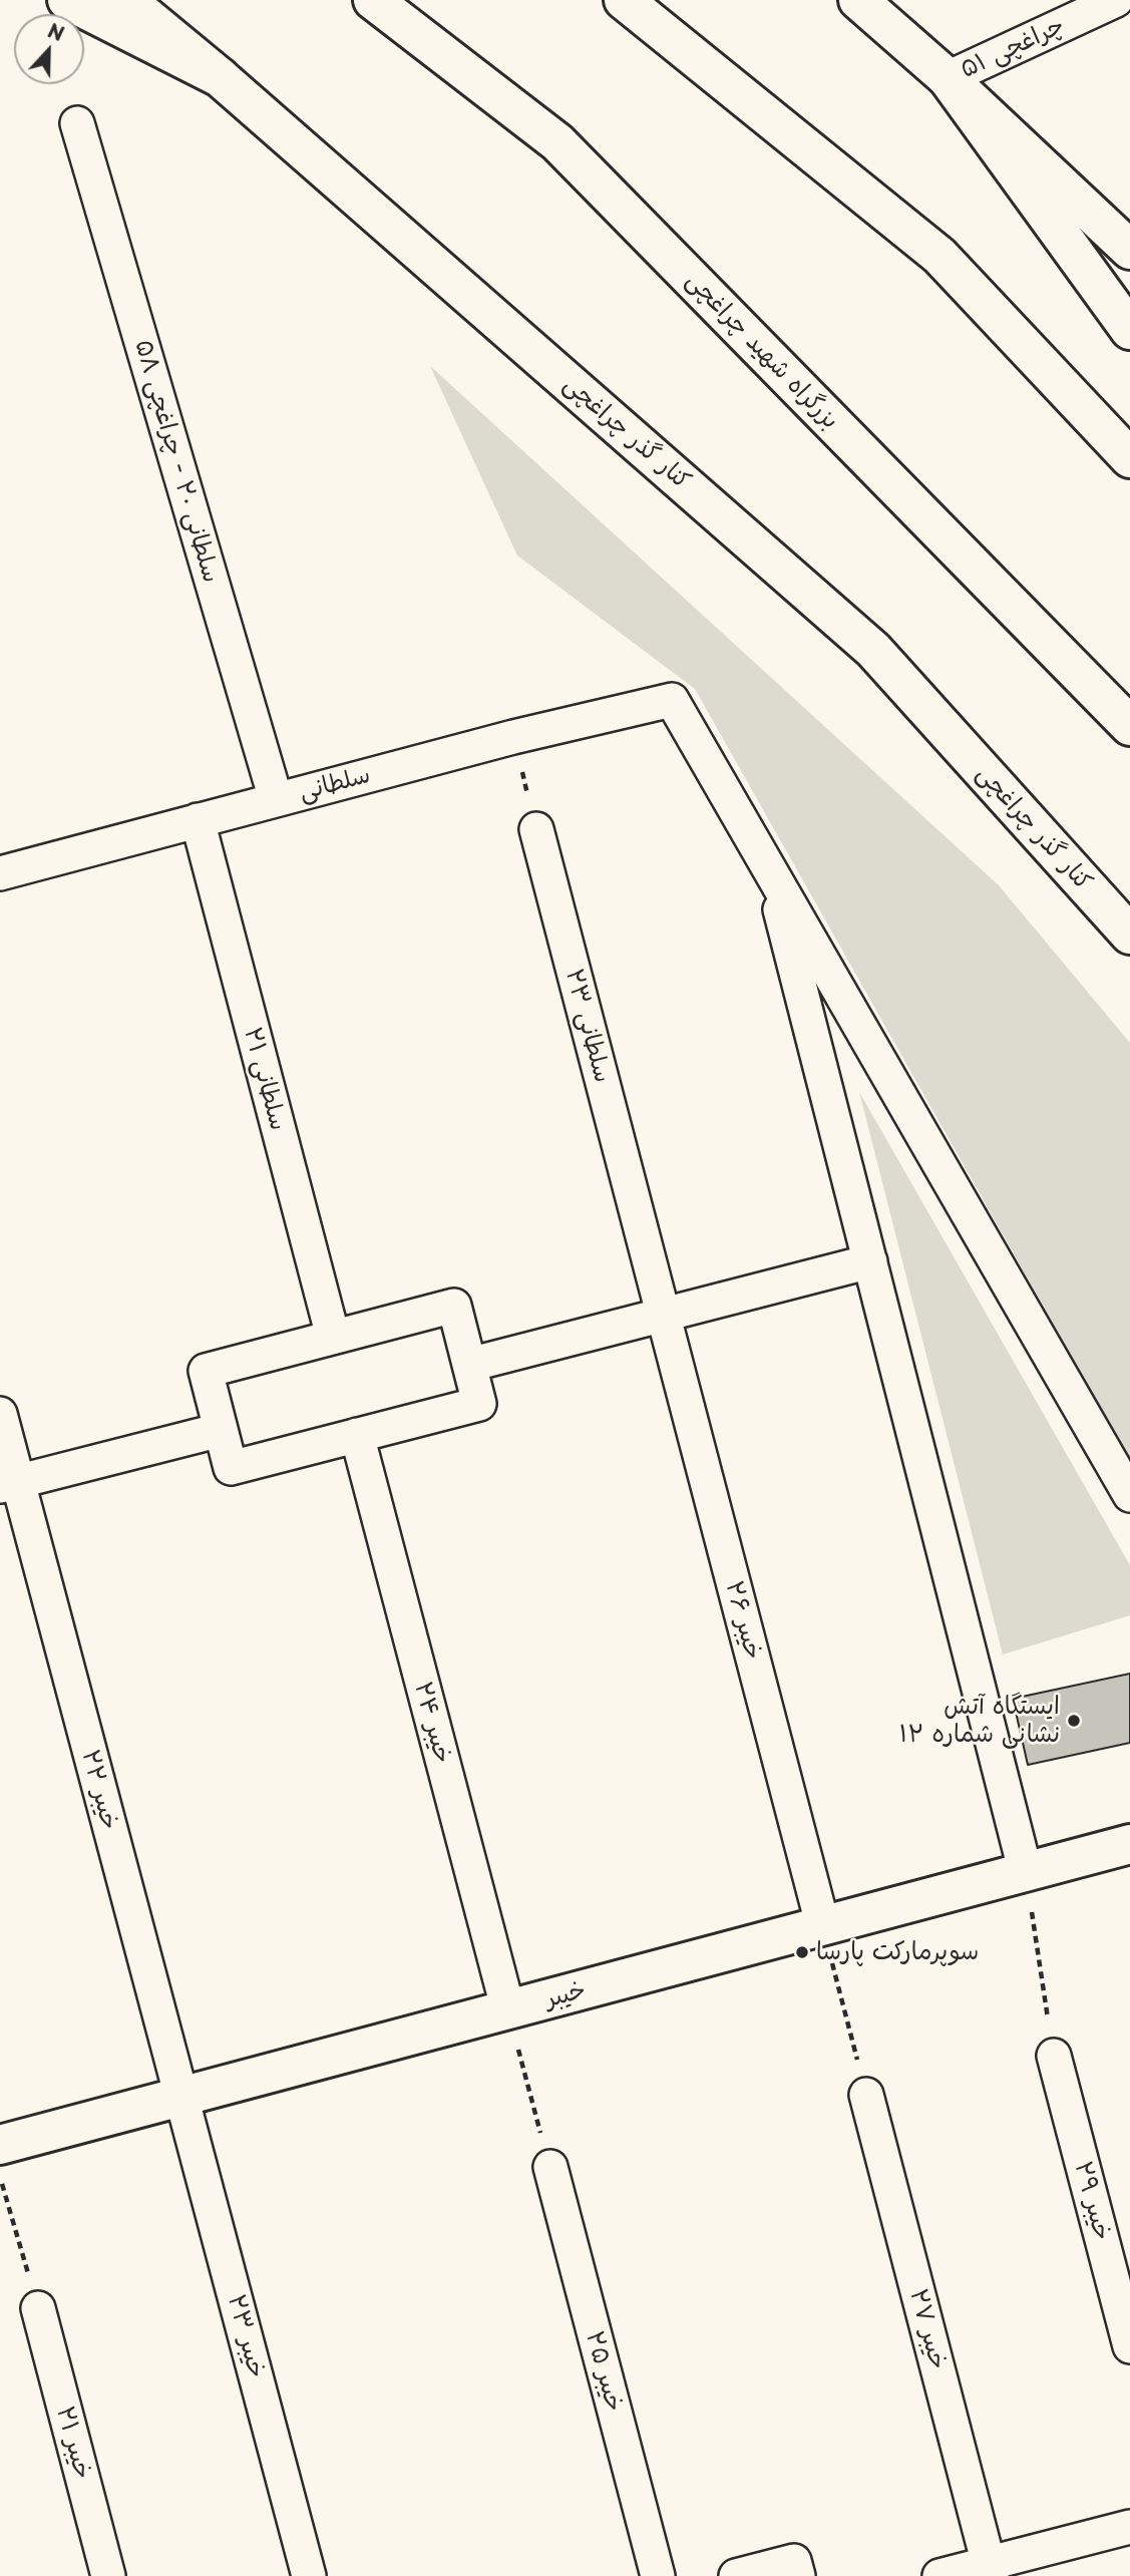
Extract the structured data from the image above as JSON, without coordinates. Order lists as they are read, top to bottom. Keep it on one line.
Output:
{"streets":{"main road":["بزرگراه شهید چراغچی","کنار گذر چراغچی","خیبر"],"street":["چراغچی ۵۱","سلطانی ۲۰ - چراغچی ۵۸","سلطانی","سلطانی ۲۳","سلطانی ۲۱","خیبر ۲۶","خیبر ۲۴","خیبر ۲۲","خیبر ۲۹","خیبر ۲۷","خیبر ۲۳","خیبر ۲۵","خیبر ۲۱"]},"crossings":[["سلطانی ۲۰ - چراغچی ۵۸","سلطانی"],["سلطانی","سلطانی ۲۱"],["سلطانی ۲۳","خیبر ۲۶"],["خیبر ۲۶","خیبر"],["خیبر ۲۴","خیبر"],["خیبر ۲۲","خیبر"],["خیبر ۲۲","خیبر ۲۳"],["خیبر","خیبر ۲۳"]],"places":["ایستگاه آتش نشانی شماره ۱۲","سوپرمارکت پارسا"],"north":"top"}
